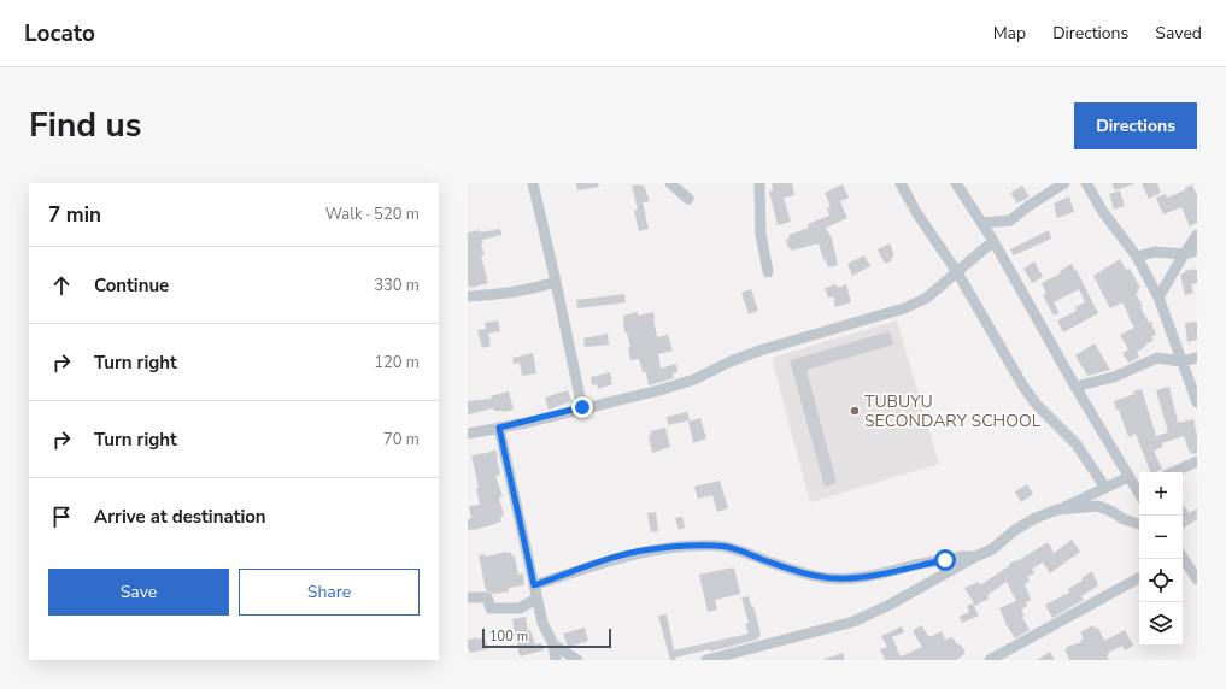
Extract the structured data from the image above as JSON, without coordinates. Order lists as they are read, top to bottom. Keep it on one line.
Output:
{"places":["TUBUYU SECONDARY SCHOOL"],"scale_bar":"100 m","page":{"header":"Locato","nav":["Map","Directions","Saved"],"title":"Find us","buttons":["Directions",["Save","Share"]],"heading":["7 min","Walk · 520 m"],"list":[["Continue","330 m"],["Turn right","120 m"],["Turn right","70 m"],"Arrive at destination"],"map_buttons":["+","−"],"scale":"100 m"}}
